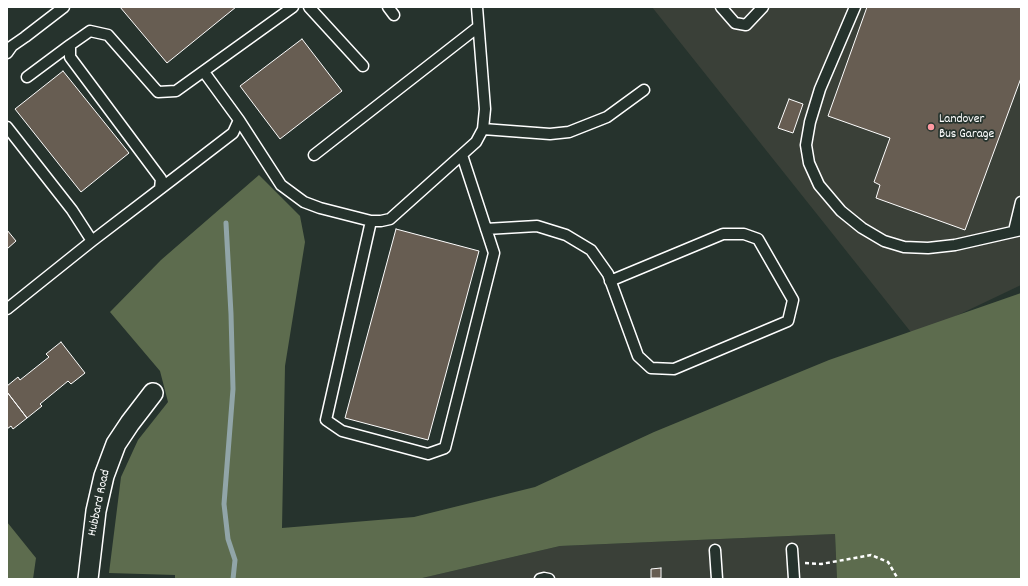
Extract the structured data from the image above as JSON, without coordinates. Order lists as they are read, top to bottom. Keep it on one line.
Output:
{"streets":{"street":["Hubbard Road"]},"places":["Landover Bus Garage"]}
